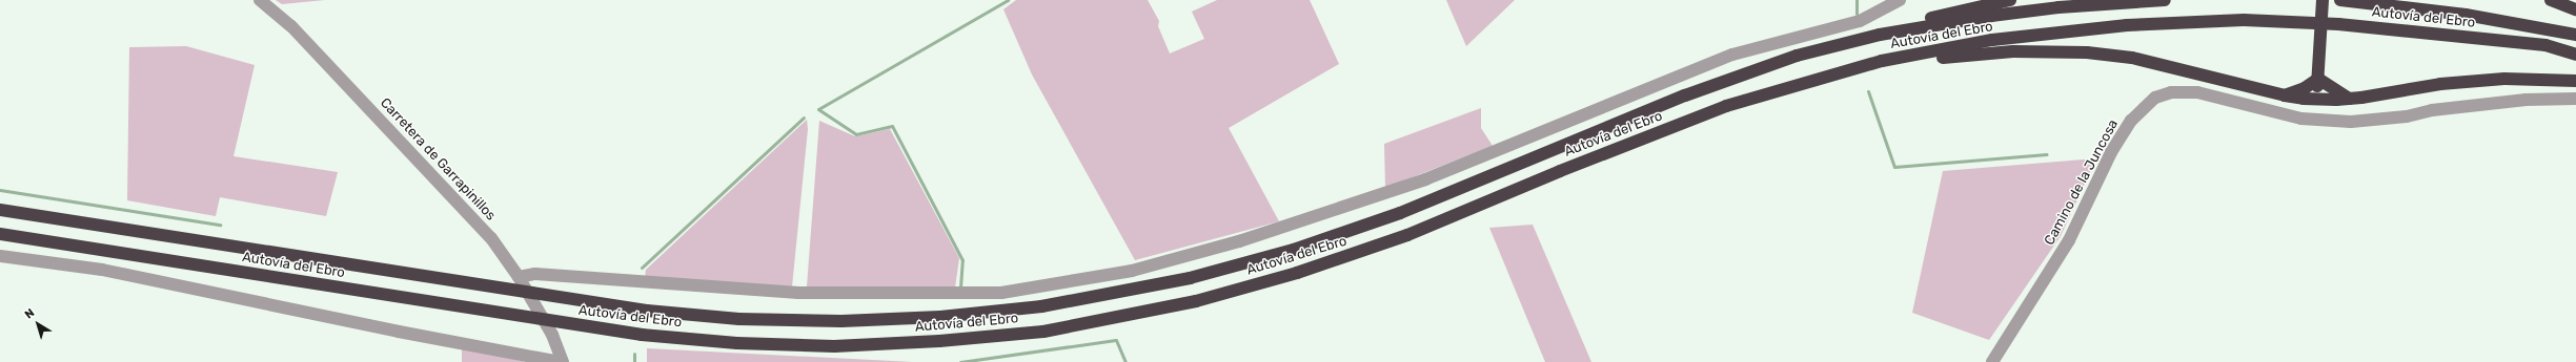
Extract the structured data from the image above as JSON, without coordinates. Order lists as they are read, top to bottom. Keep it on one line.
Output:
{"streets":{"highway":["Autovía del Ebro"],"street":["Carretera de Garrapinillos","Camino de la Juncosa"]},"north":"top left"}
